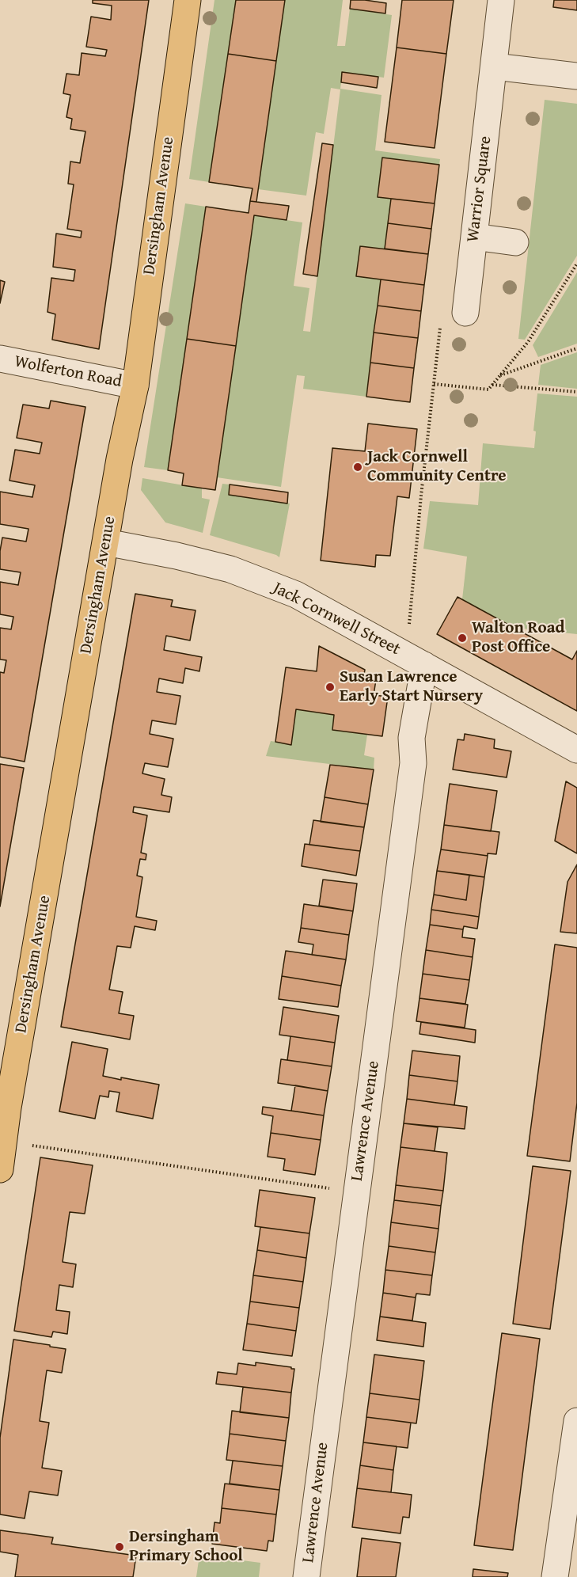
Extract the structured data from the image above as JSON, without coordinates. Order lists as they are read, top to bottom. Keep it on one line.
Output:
{"streets":{"main road":["Dersingham Avenue"],"street":["Warrior Square","Wolferton Road","Jack Cornwell Street","Lawrence Avenue"]},"crossings":[["Dersingham Avenue","Wolferton Road"],["Dersingham Avenue","Jack Cornwell Street"],["Jack Cornwell Street","Lawrence Avenue"]],"places":["Jack Cornwell Community Centre","Walton Road Post Office","Susan Lawrence Early Start Nursery","Dersingham Primary School"]}
